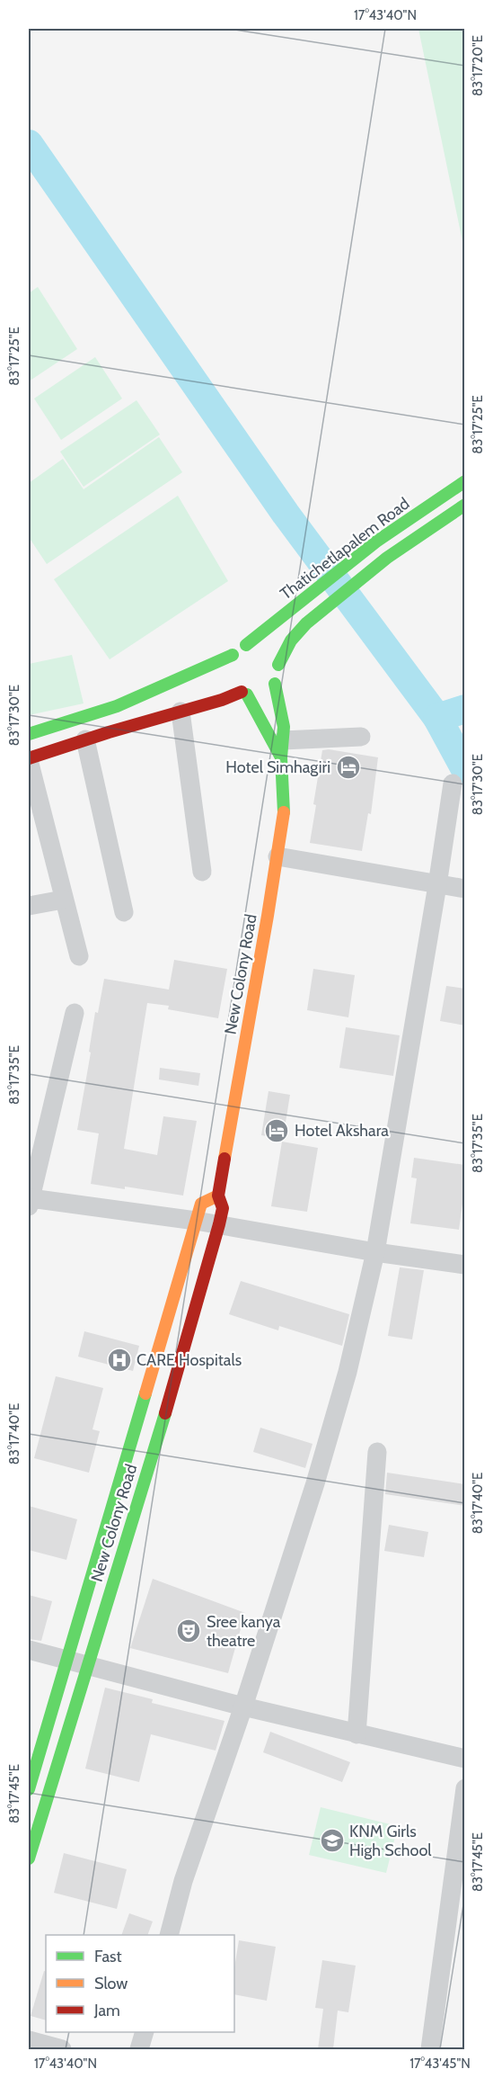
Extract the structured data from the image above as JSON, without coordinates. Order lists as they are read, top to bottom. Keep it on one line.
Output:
{"streets":{"main road":["Thatichetlapalem Road","New Colony Road"]},"crossings":[["Thatichetlapalem Road","New Colony Road"]],"places":{"hotel":["Hotel Simhagiri","Hotel Akshara"],"hospital":["CARE Hospitals"],"theatre":["Sree kanya theatre"],"school or university":["KNM Girls High School"]},"legend":["Fast","Slow","Jam"],"coordinates":["17°43'40\"N","83°17'20\"E","83°17'25\"E","83°17'30\"E","83°17'35\"E","83°17'40\"E","83°17'45\"E","17°43'45\"N"]}
